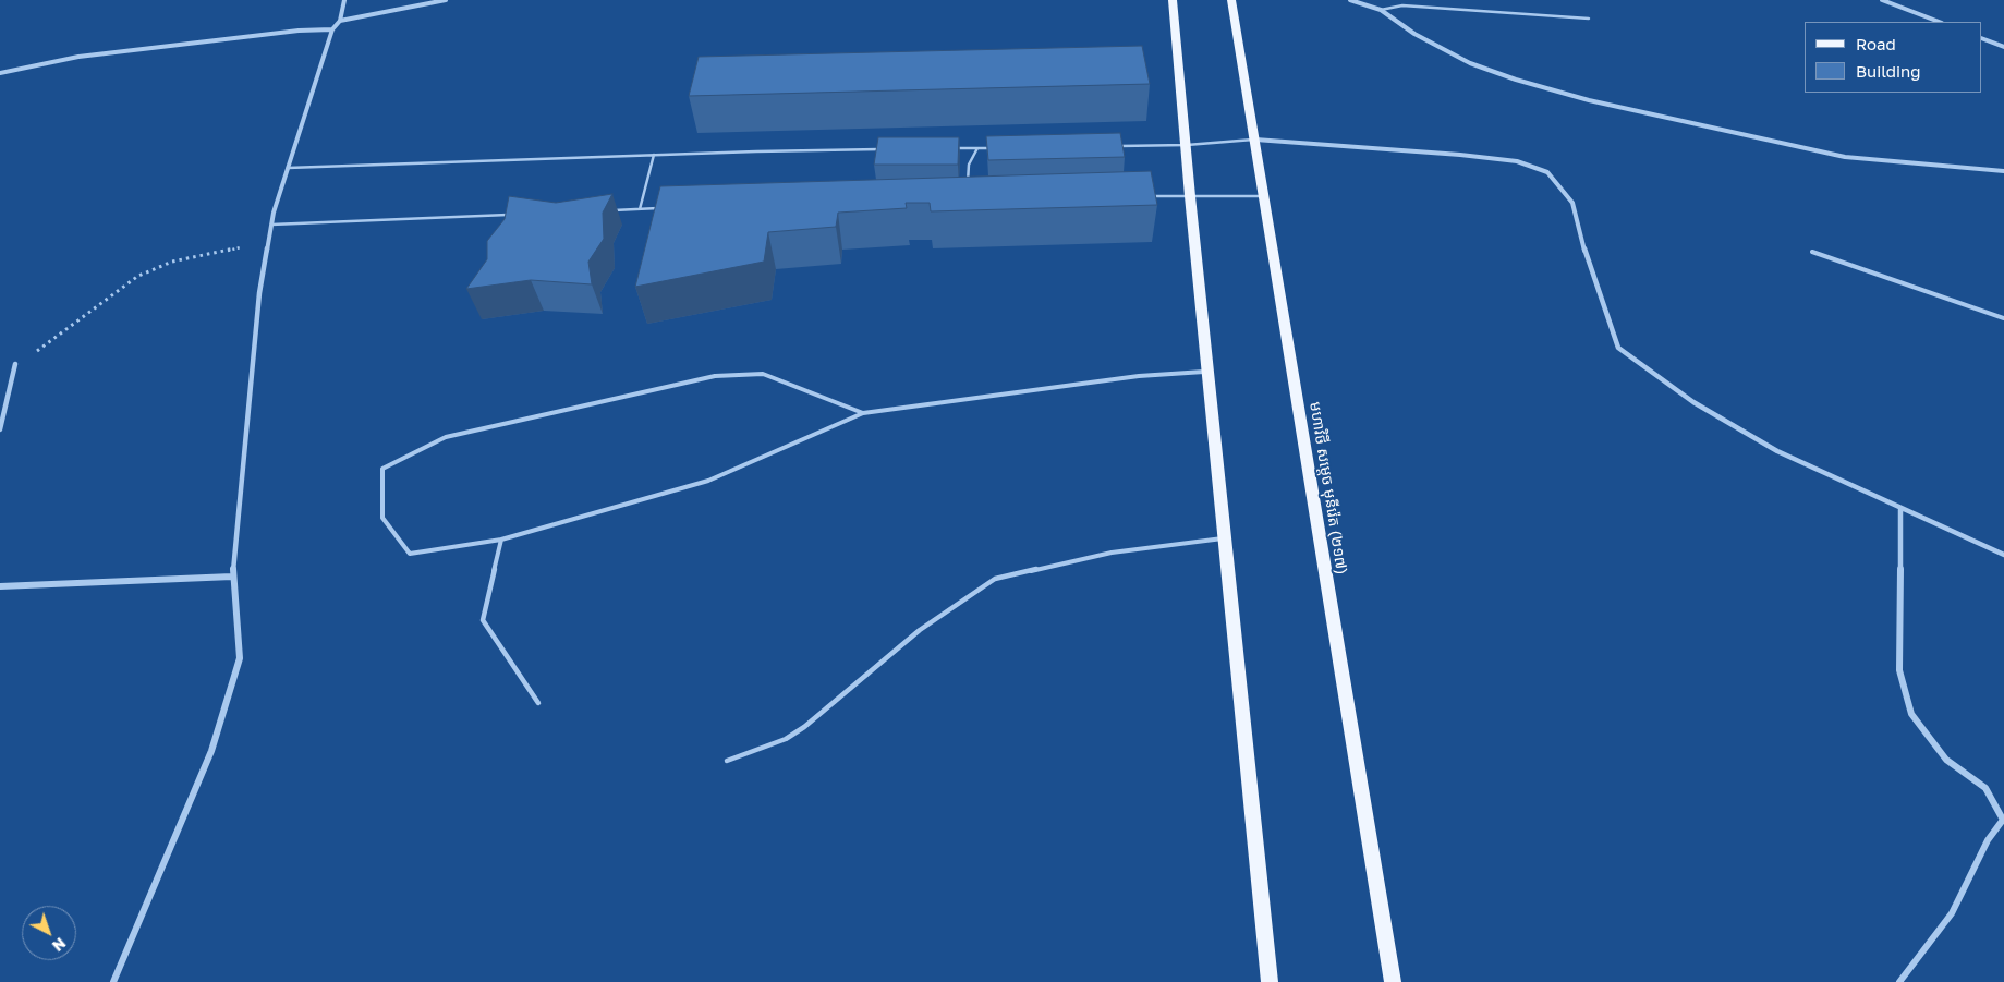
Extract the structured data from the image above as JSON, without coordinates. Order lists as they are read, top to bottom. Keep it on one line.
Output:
{"streets":{"main road":["មហាវិថី សម្តេច មុនីរ៉េត (២១៧)"]},"legend":["Road","Building"],"north":"bottom right"}
